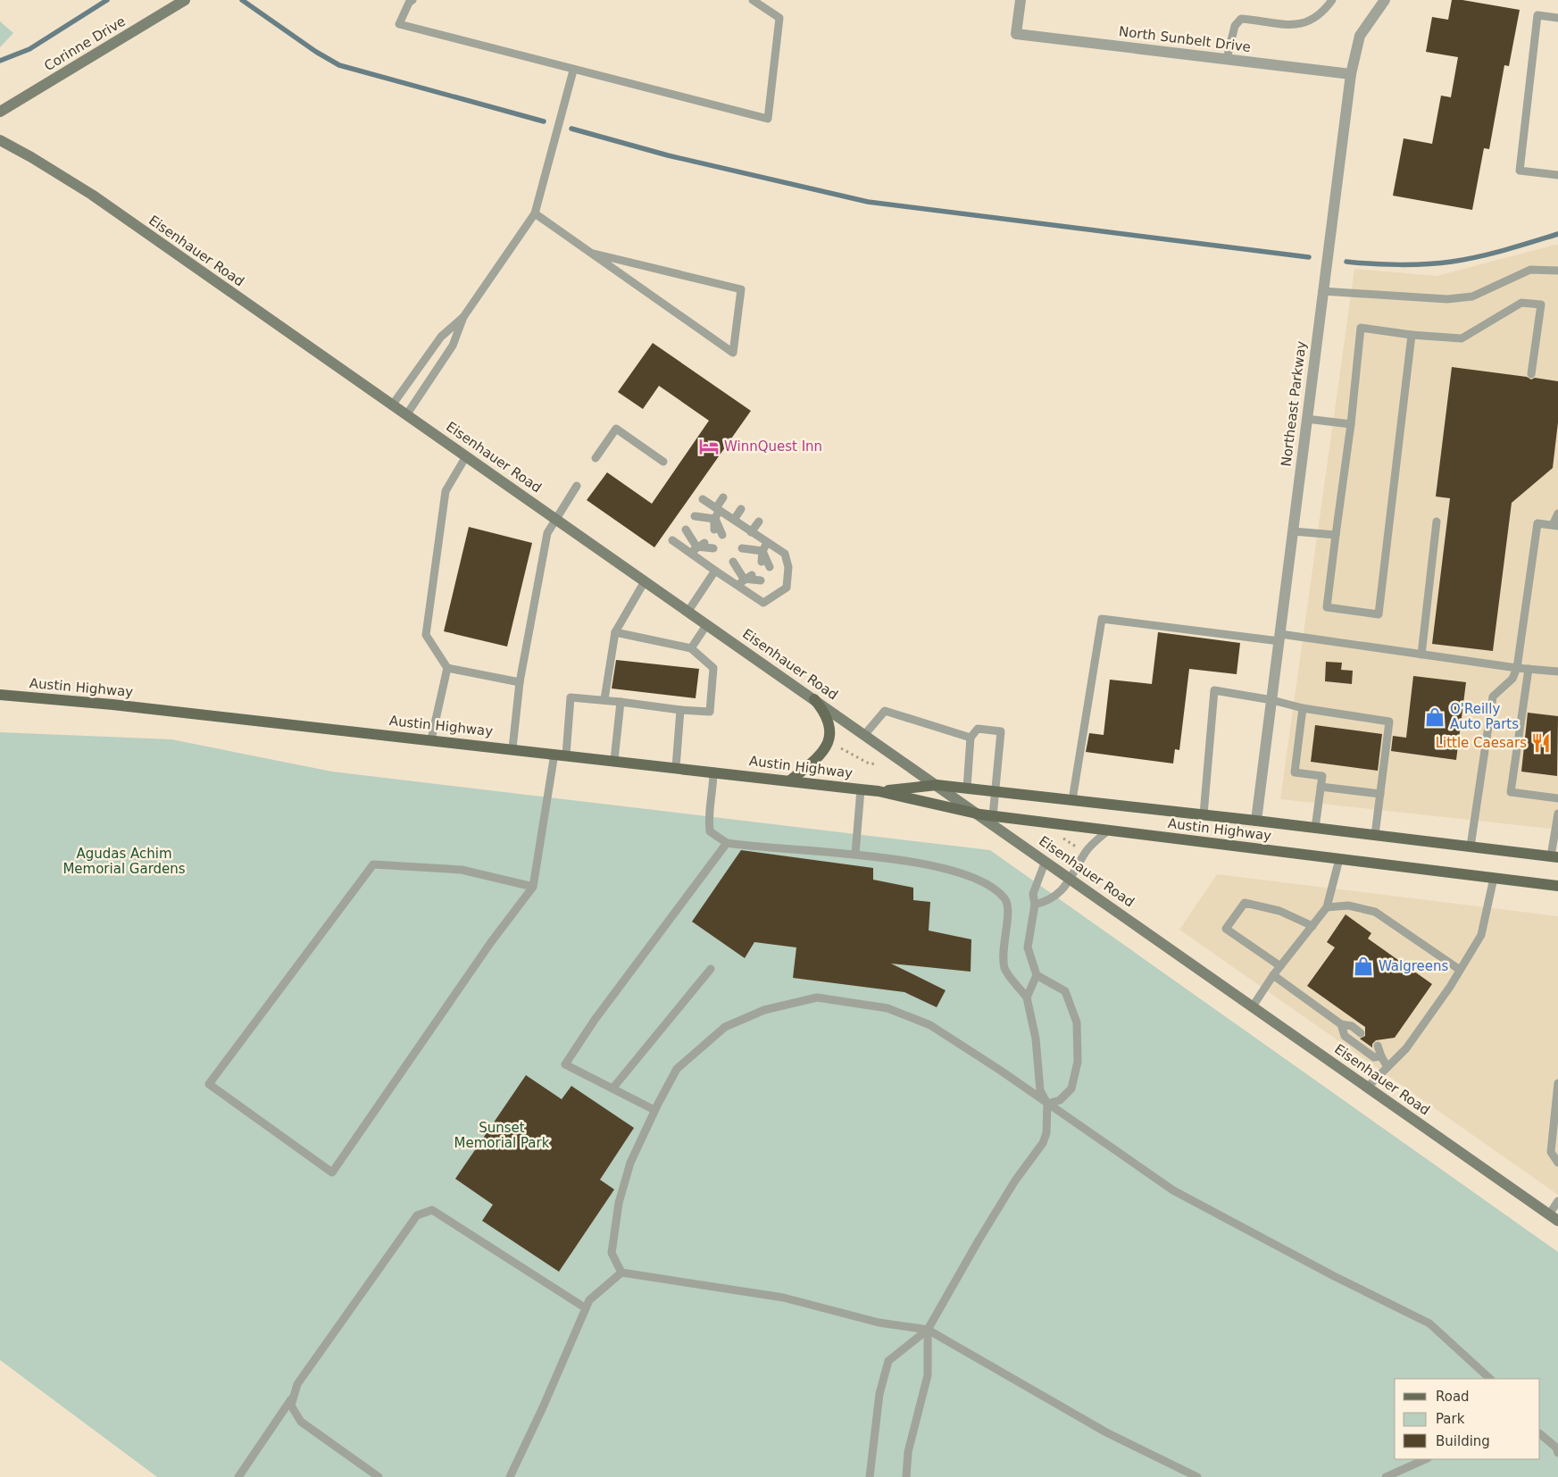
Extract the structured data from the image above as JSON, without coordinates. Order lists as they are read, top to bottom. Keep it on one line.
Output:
{"streets":{"main road":["Corinne Drive","Eisenhauer Road","Austin Highway"],"street":["North Sunbelt Drive","Northeast Parkway"]},"crossings":[["North Sunbelt Drive","Northeast Parkway"],["Eisenhauer Road","Austin Highway"],["Northeast Parkway","Austin Highway"]],"parks":["Agudas Achim Memorial Gardens","Sunset Memorial Park"],"places":{"hotel":["WinnQuest Inn"],"shop":["O'Reilly Auto Parts","Walgreens"],"restaurant":["Little Caesars"]},"legend":["Road","Park","Building"]}
